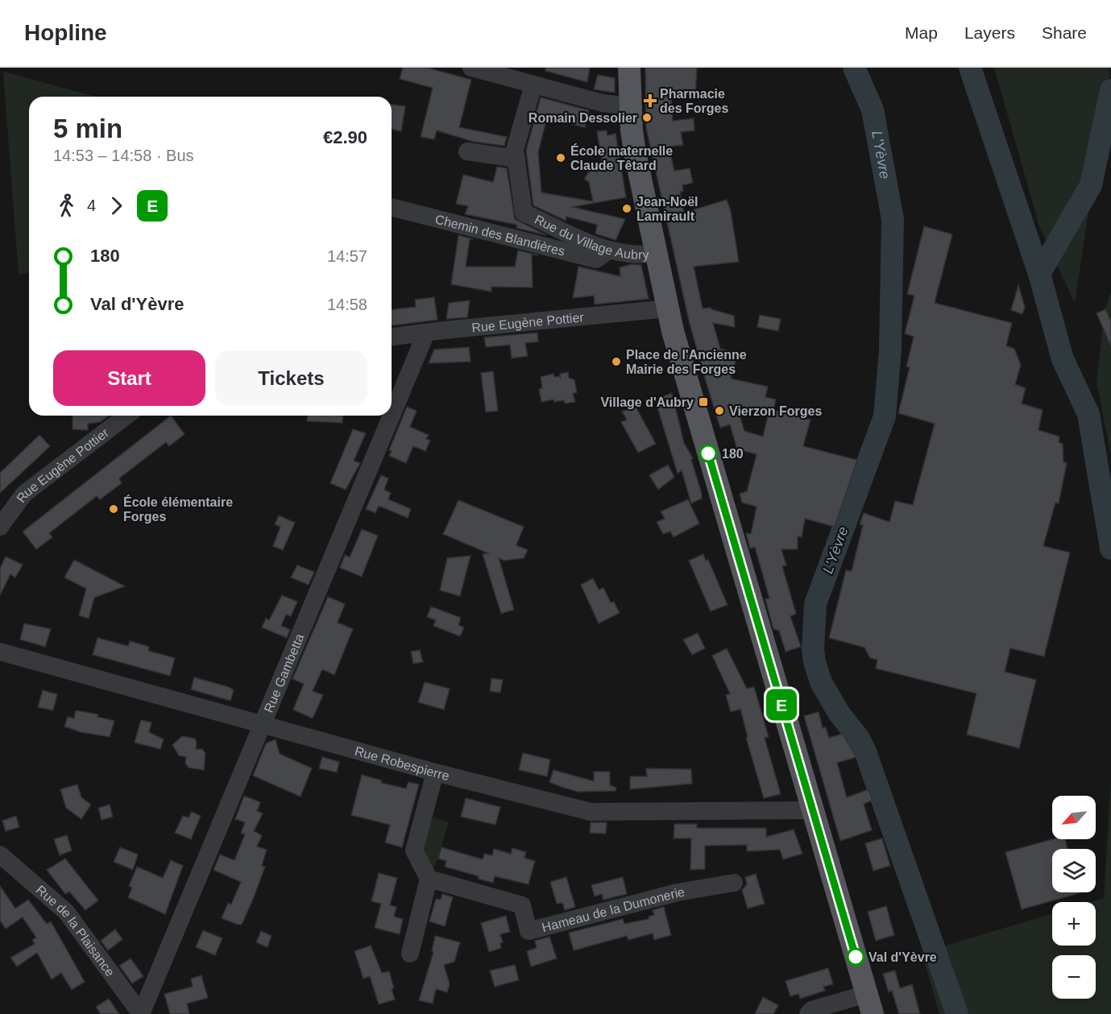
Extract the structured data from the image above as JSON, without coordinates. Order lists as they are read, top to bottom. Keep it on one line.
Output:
{"streets":{"street":["Rue du Village Aubry","Chemin des Blandières","Rue Eugène Pottier","Rue Gambetta","Rue Robespierre","Hameau de la Dumonerie","Rue de la Plaisance"]},"crossings":[["Rue du Village Aubry","Chemin des Blandières"],["Rue Eugène Pottier","Rue Gambetta"],["Rue Gambetta","Rue Robespierre"],["Rue Gambetta","Rue de la Plaisance"]],"water":["L'Yèvre"],"places":{"health":["Pharmacie des Forges"],"other":["Romain Dessolier","École maternelle Claude Têtard","Jean-Noël Lamirault","Place de l'Ancienne Mairie des Forges","Vierzon Forges","180","École élémentaire Forges","Val d'Yèvre"],"transit":["Village d'Aubry"]},"lines":["bus line E"],"north":"bottom left","page":{"header":"Hopline","nav":["Map","Layers","Share"],"on_map":"E","heading":["5 min","14:53 – 14:58 · Bus","€2.90"],"legs":["4","E"],"list":[{"name":"180","value":"14:57"},{"name":"Val d'Yèvre","value":"14:58"}],"buttons":["Start","Tickets"],"map_buttons":["+","−"]}}
